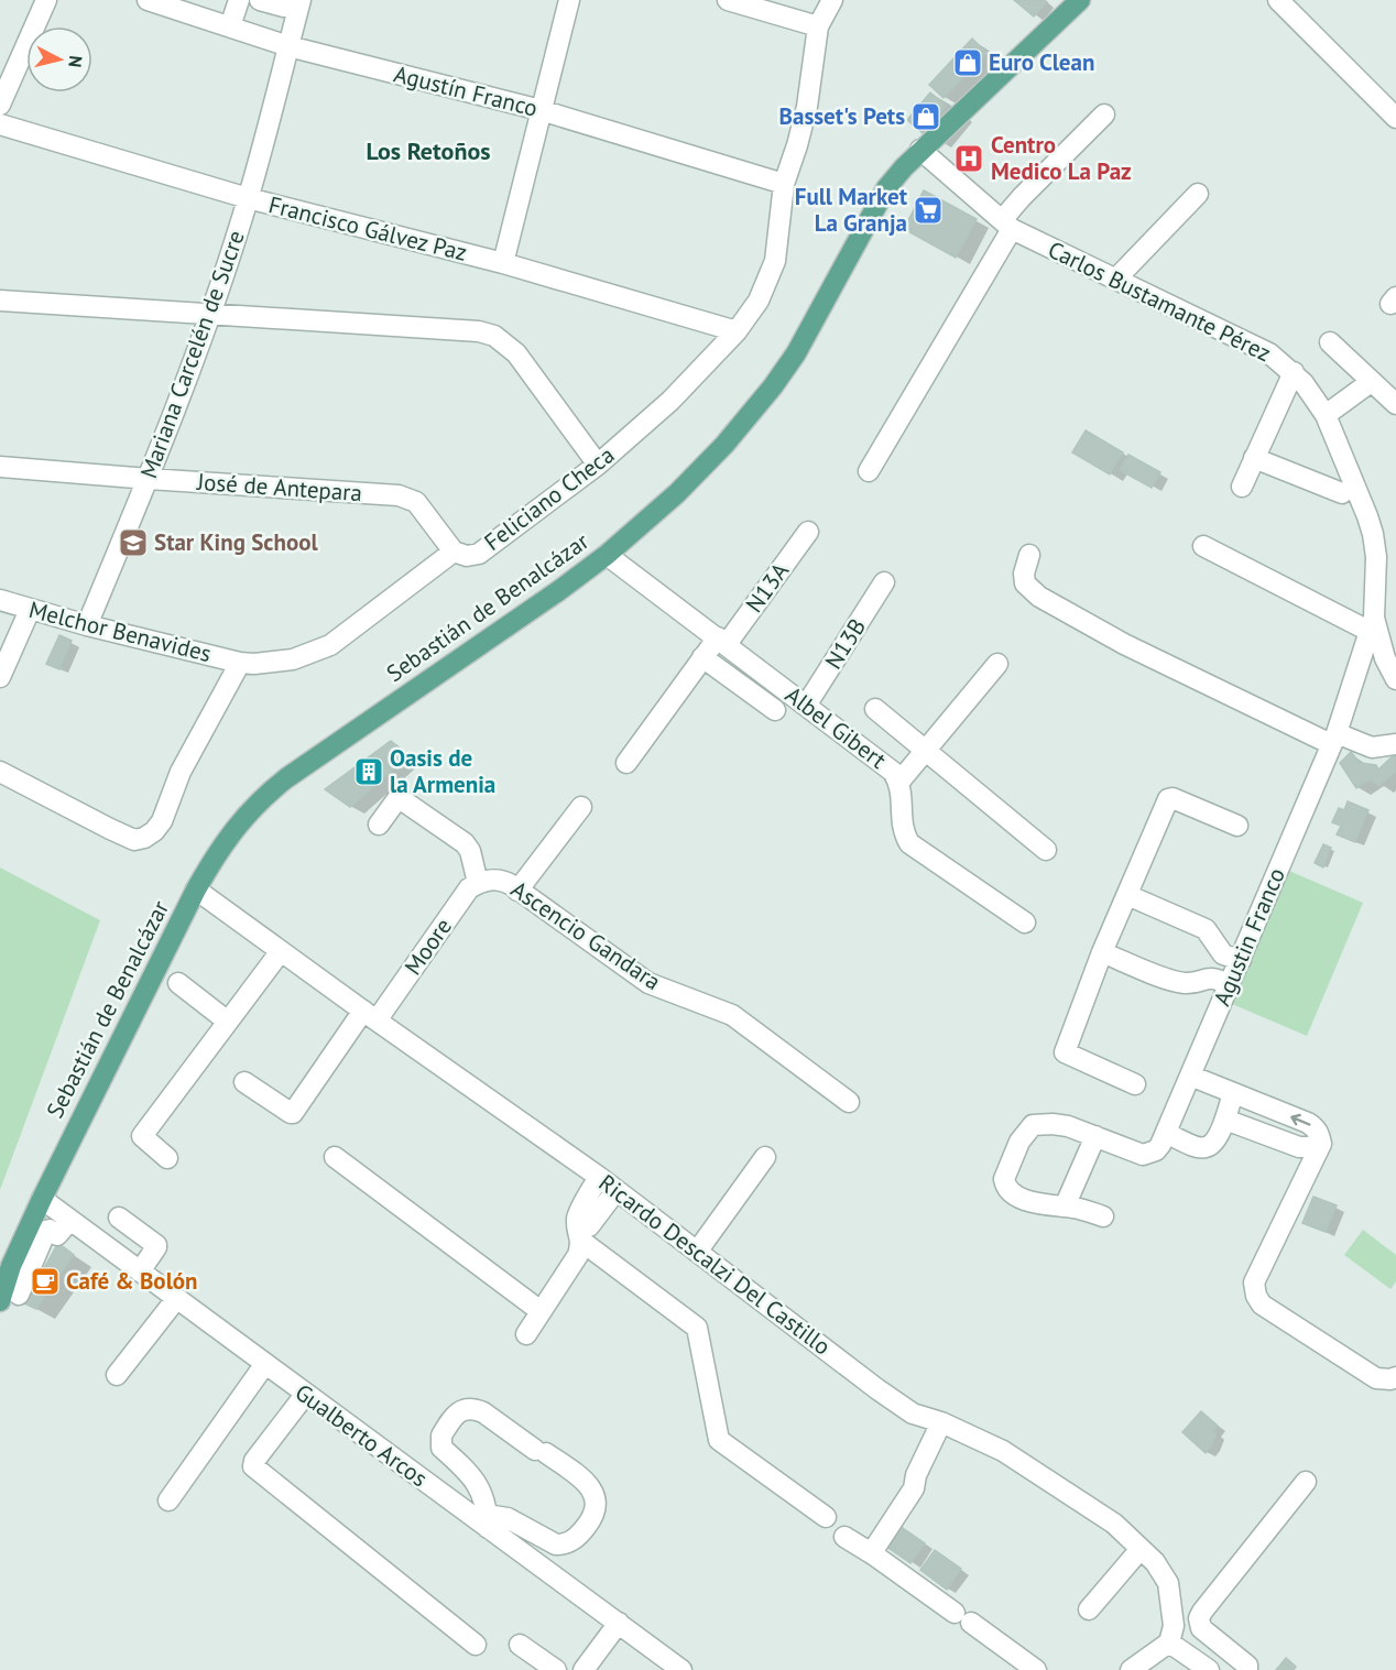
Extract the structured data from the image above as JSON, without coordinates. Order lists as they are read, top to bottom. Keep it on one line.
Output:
{"streets":{"main road":["Sebastián de Benalcázar"],"street":["Agustín Franco","Francisco Gálvez Paz","Carlos Bustamante Pérez","Mariana Carcelén de Sucre","José de Antepara","Feliciano Checa","N13A","Melchor Benavides","N13B","Albel Gibert","Ascencio Gandara","Agustin Franco","Moore","Ricardo Descalzi Del Castillo","Gualberto Arcos"]},"crossings":[["Agustín Franco","Mariana Carcelén de Sucre"],["Agustín Franco","Feliciano Checa"],["Francisco Gálvez Paz","Mariana Carcelén de Sucre"],["Francisco Gálvez Paz","Feliciano Checa"],["Carlos Bustamante Pérez","Sebastián de Benalcázar"],["Carlos Bustamante Pérez","Agustin Franco"],["Mariana Carcelén de Sucre","José de Antepara"],["Mariana Carcelén de Sucre","Melchor Benavides"],["José de Antepara","Feliciano Checa"],["Feliciano Checa","Melchor Benavides"],["N13A","Albel Gibert"],["Sebastián de Benalcázar","Albel Gibert"],["Sebastián de Benalcázar","Ricardo Descalzi Del Castillo"],["Sebastián de Benalcázar","Gualberto Arcos"],["N13B","Albel Gibert"],["Ascencio Gandara","Moore"],["Moore","Ricardo Descalzi Del Castillo"]],"districts":["Los Retoños"],"places":{"shop":["Euro Clean","Basset's Pets"],"hospital":["Centro Medico La Paz"],"supermarket":["Full Market La Granja"],"school or university":["Star King School"],"building":["Oasis de la Armenia"],"cafe":["Café & Bolón"]},"north":"right"}
